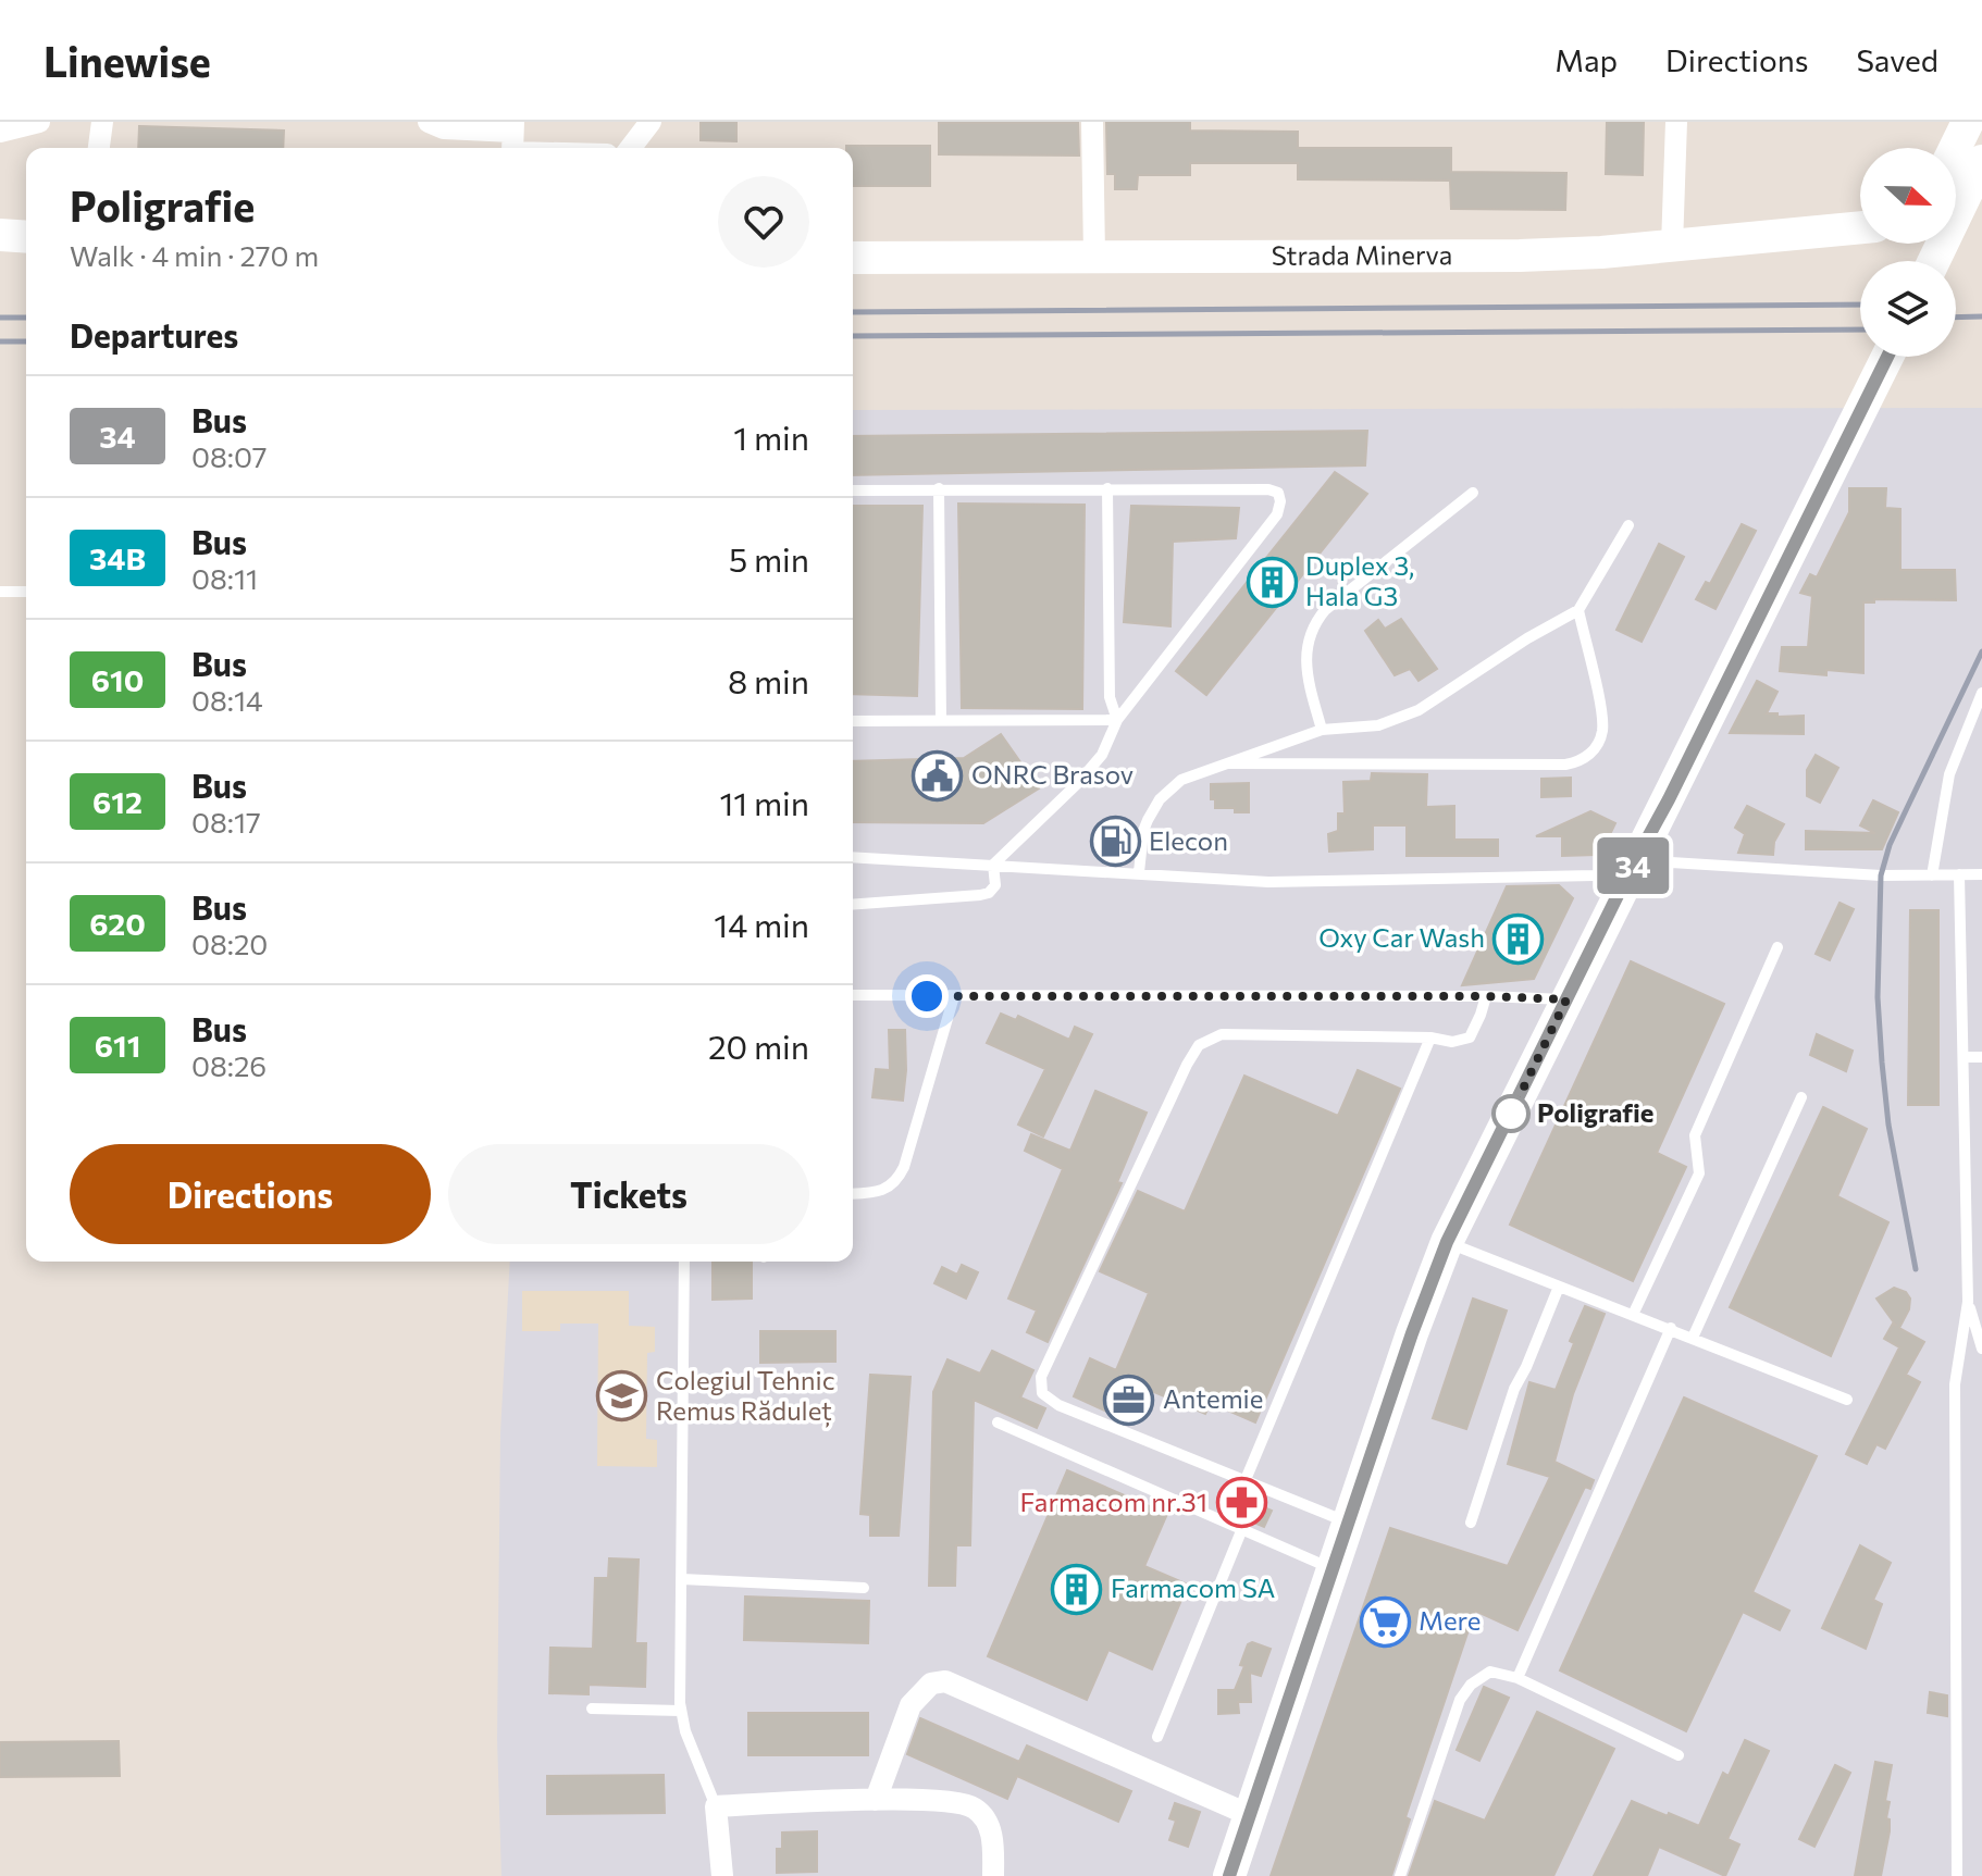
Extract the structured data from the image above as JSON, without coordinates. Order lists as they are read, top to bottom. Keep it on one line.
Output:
{"streets":{"main road":["Strada Minerva"]},"places":{"building":["Duplex 3, Hala G3","Oxy Car Wash","Farmacom SA"],"public building":["ONRC Brasov"],"fuel station":["Elecon"],"other":["Poligrafie"],"school or university":["Colegiul Tehnic Remus Răduleț"],"office":["Antemie"],"pharmacy":["Farmacom nr.31"],"supermarket":["Mere"]},"lines":["bus line 34"],"north":"right","page":{"header":"Linewise","nav":["Map","Directions","Saved"],"on_map":"34","heading":[["Poligrafie","Walk · 4 min · 270 m"],"Departures"],"list":[{"mark":"34","name":"Bus","note":"08:07","value":"1 min"},{"mark":"34B","name":"Bus","note":"08:11","value":"5 min"},{"mark":"610","name":"Bus","note":"08:14","value":"8 min"},{"mark":"612","name":"Bus","note":"08:17","value":"11 min"},{"mark":"620","name":"Bus","note":"08:20","value":"14 min"},{"mark":"611","name":"Bus","note":"08:26","value":"20 min"}],"buttons":["Directions","Tickets"]}}
